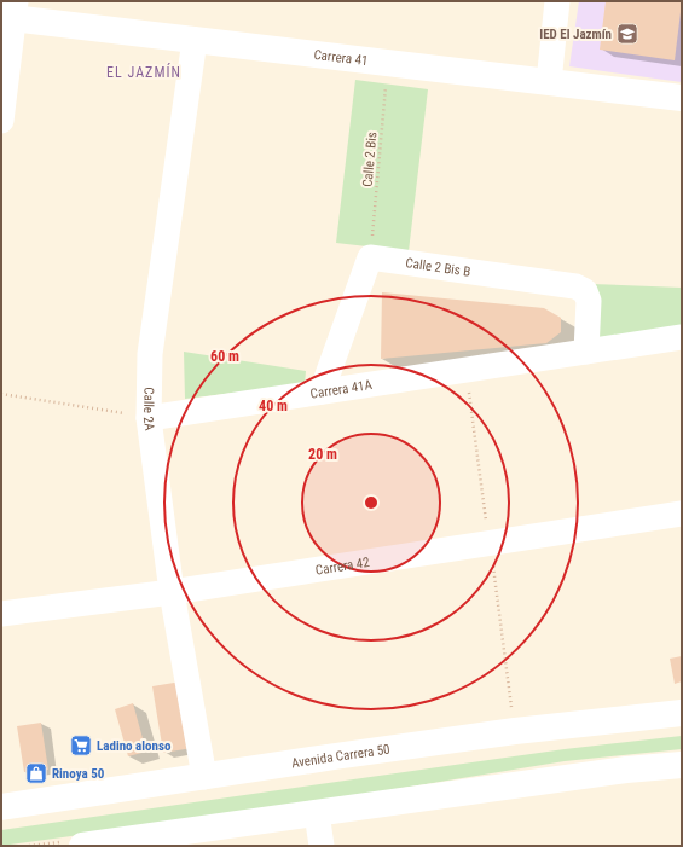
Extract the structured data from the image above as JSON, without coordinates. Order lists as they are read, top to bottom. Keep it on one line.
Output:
{"streets":{"main road":["Carrera 41","Avenida Carrera 50"],"street":["Calle 2 Bis B","Carrera 41A","Calle 2A","Carrera 42"],"path":["Calle 2 Bis"]},"crossings":[["Carrera 41","Calle 2 Bis"],["Carrera 41","Calle 2A"],["Calle 2 Bis","Calle 2 Bis B"],["Calle 2 Bis B","Carrera 41A"],["Carrera 41A","Calle 2A"],["Calle 2A","Carrera 42"],["Calle 2A","Avenida Carrera 50"]],"districts":["EL JAZMÍN"],"places":{"school or university":["IED El Jazmín"],"supermarket":["Ladino alonso"],"shop":["Rinoya 50"]},"rings":["60 m","40 m","20 m"]}
